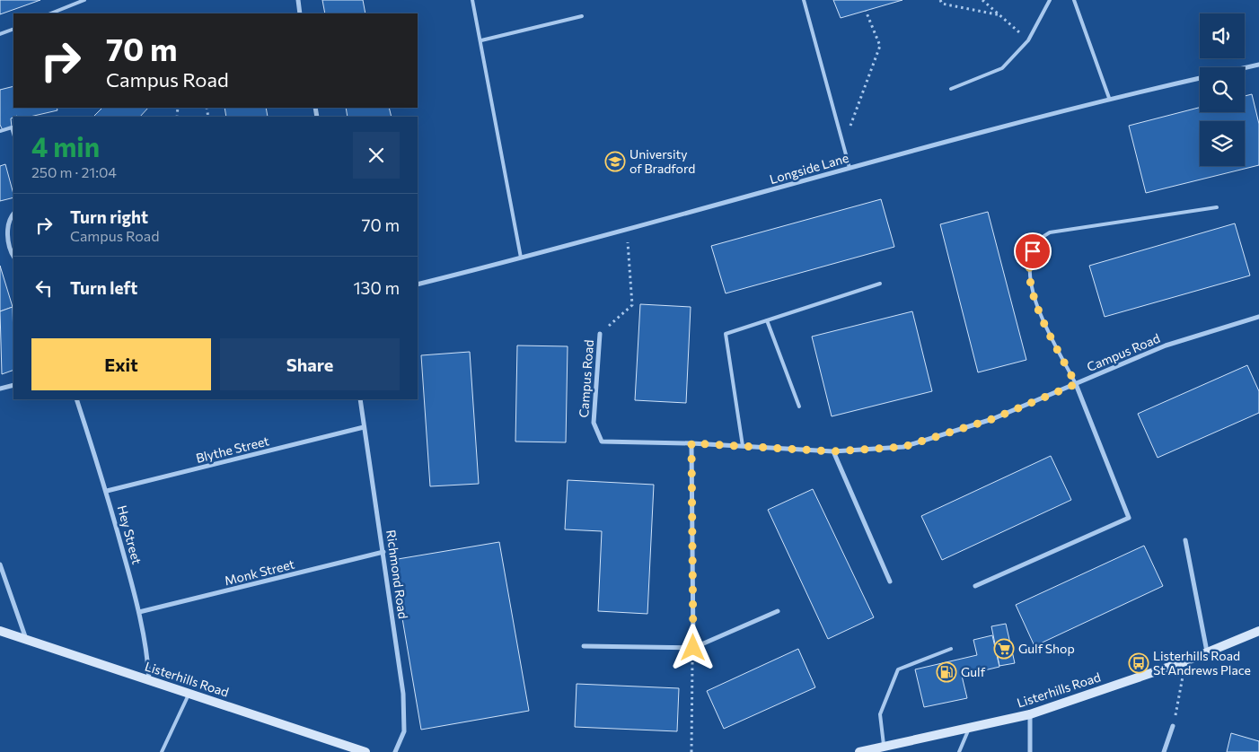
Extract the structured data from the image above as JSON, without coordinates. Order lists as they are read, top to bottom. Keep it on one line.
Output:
{"streets":{"street":["Longside Lane","Campus Road","Blythe Street","Hey Street","Monk Street","Richmond Road","Listerhills Road"]},"crossings":[["Blythe Street","Hey Street"],["Blythe Street","Richmond Road"],["Hey Street","Monk Street"],["Hey Street","Listerhills Road"],["Monk Street","Richmond Road"]],"places":{"school or university":["University of Bradford"],"supermarket":["Gulf Shop"],"bus stop":["Listerhills Road St Andrews Place"],"fuel station":["Gulf"]},"page":{"turn":["70 m","Campus Road"],"heading":["4 min","250 m · 21:04"],"list":[{"name":"Turn right","note":"Campus Road","value":"70 m"},{"name":"Turn left","value":"130 m"}],"buttons":["Exit","Share"]}}
